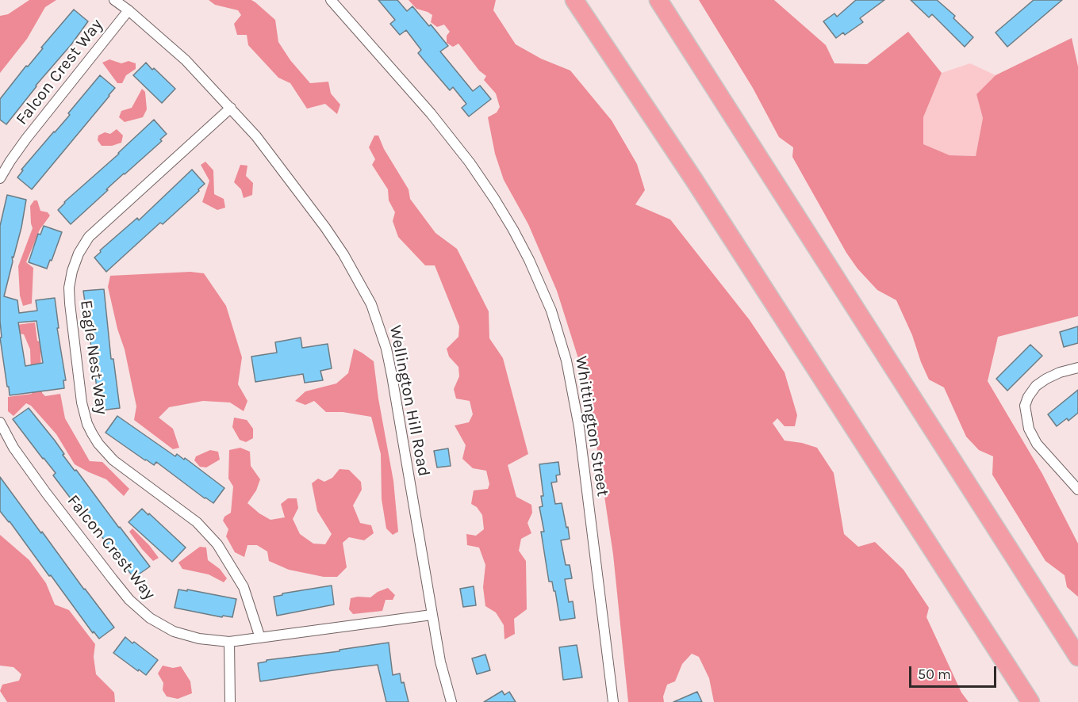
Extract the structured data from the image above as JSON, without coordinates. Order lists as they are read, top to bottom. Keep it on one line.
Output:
{"streets":{"street":["Falcon Crest Way","Eagle Nest Way","Wellington Hill Road","Whittington Street"]},"crossings":[["Falcon Crest Way","Eagle Nest Way"],["Falcon Crest Way","Wellington Hill Road"],["Eagle Nest Way","Wellington Hill Road"]],"scale_bar":"50 m"}
